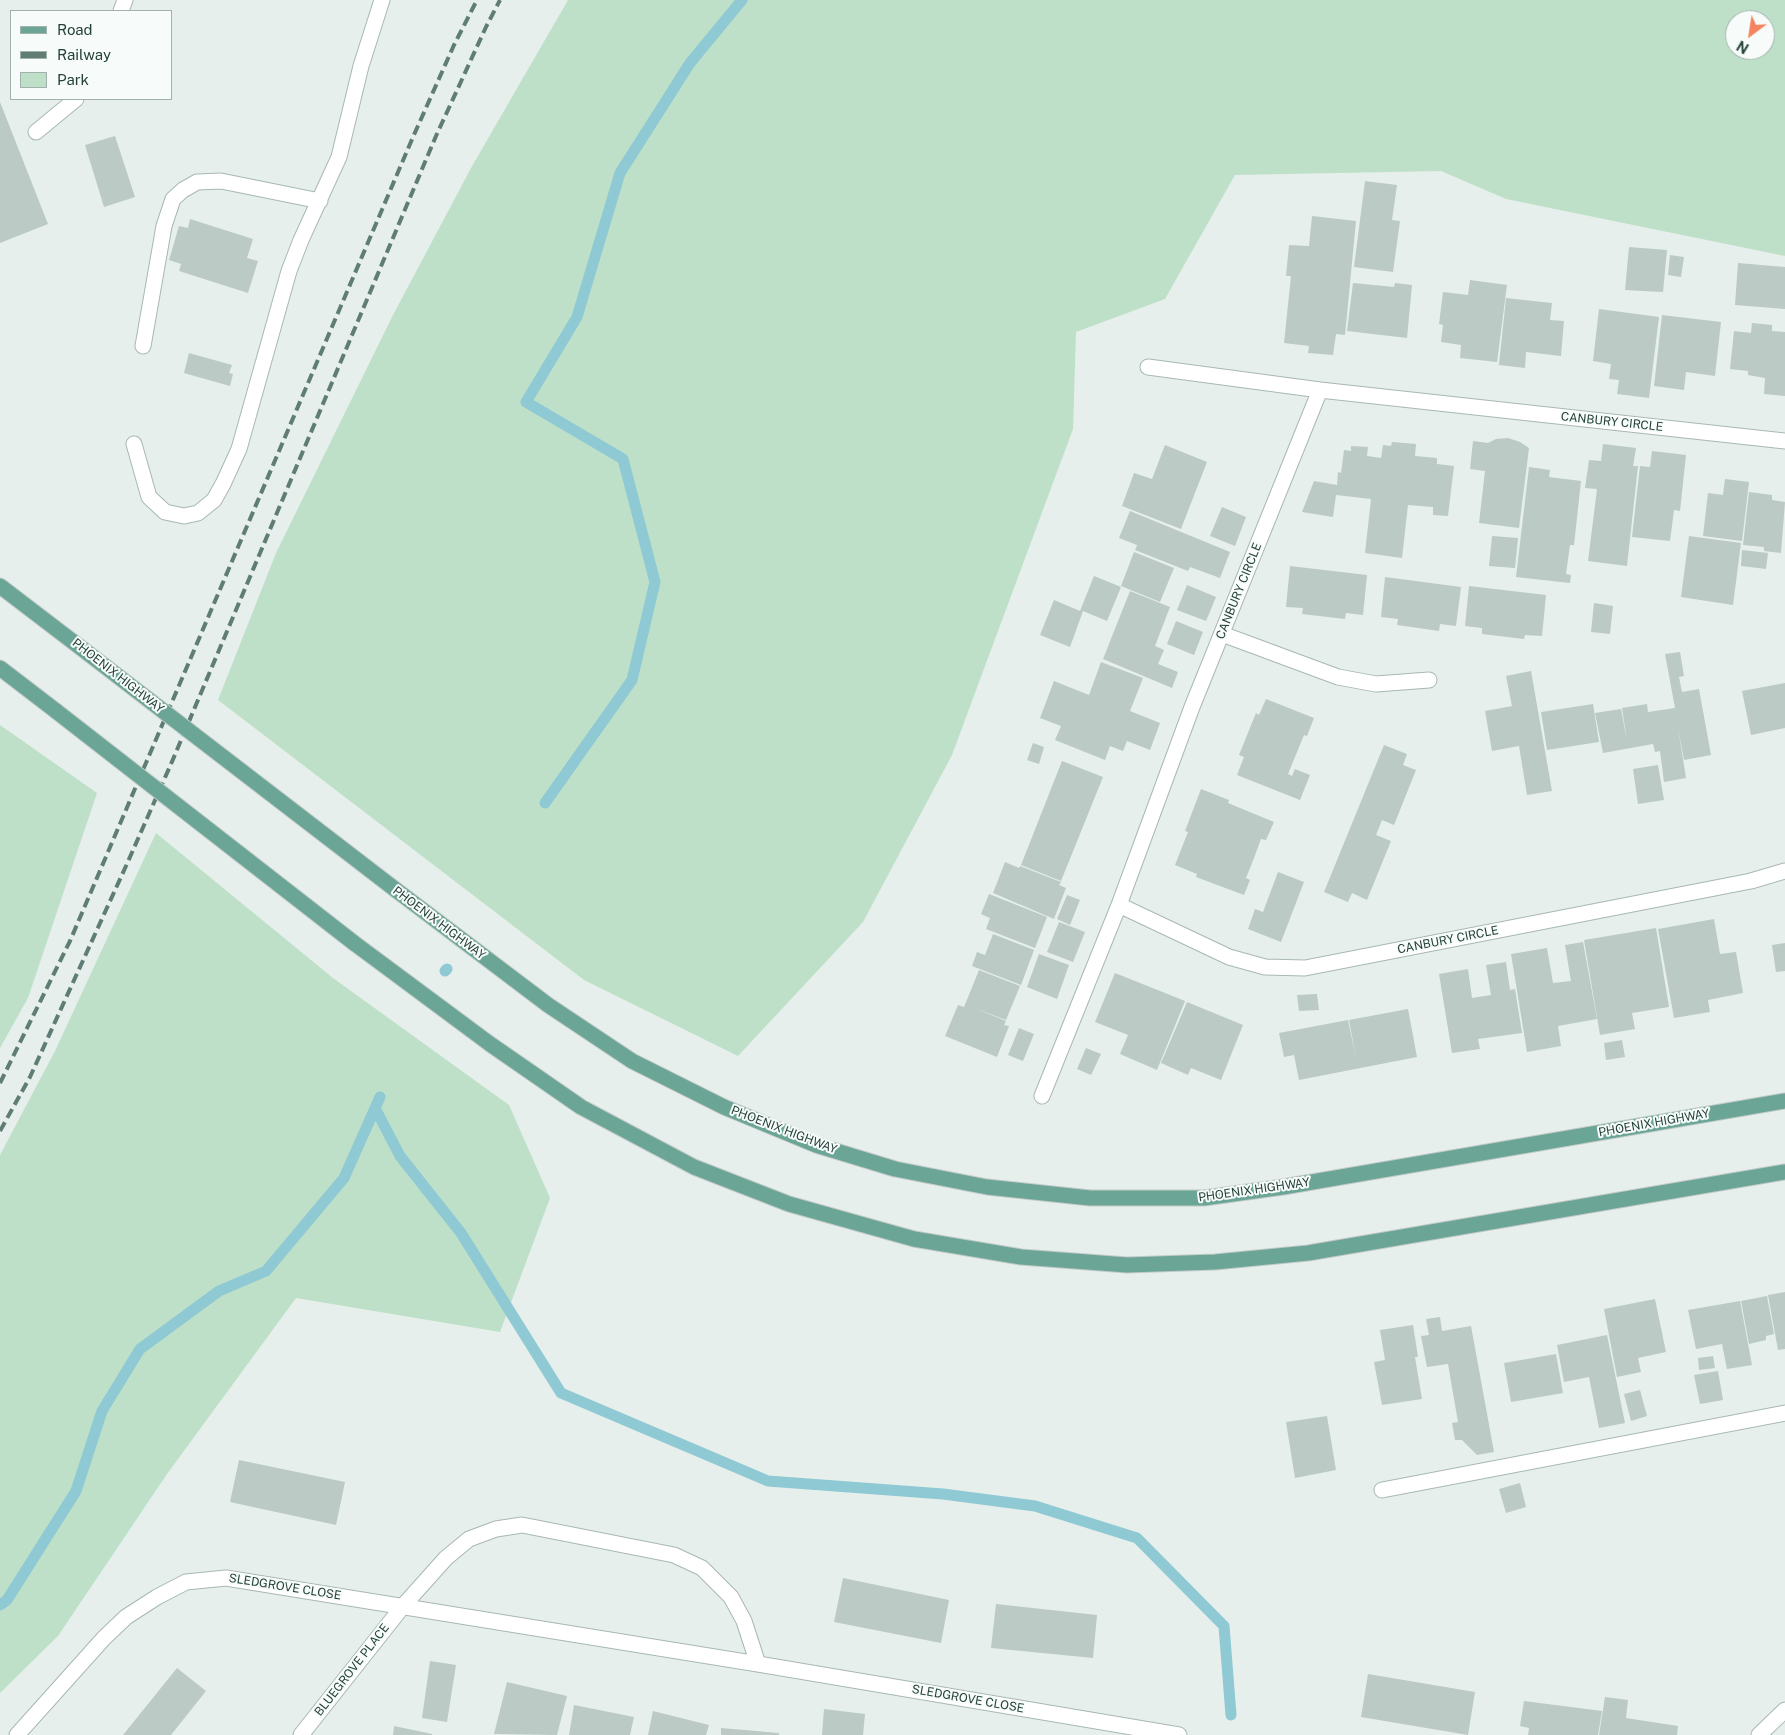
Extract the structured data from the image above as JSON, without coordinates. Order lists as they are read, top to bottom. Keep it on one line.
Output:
{"streets":{"main road":["PHOENIX HIGHWAY"],"street":["CANBURY CIRCLE","SLEDGROVE CLOSE","BLUEGROVE PLACE"]},"crossings":[["SLEDGROVE CLOSE","BLUEGROVE PLACE"]],"legend":["Road","Railway","Park"],"north":"bottom left"}
